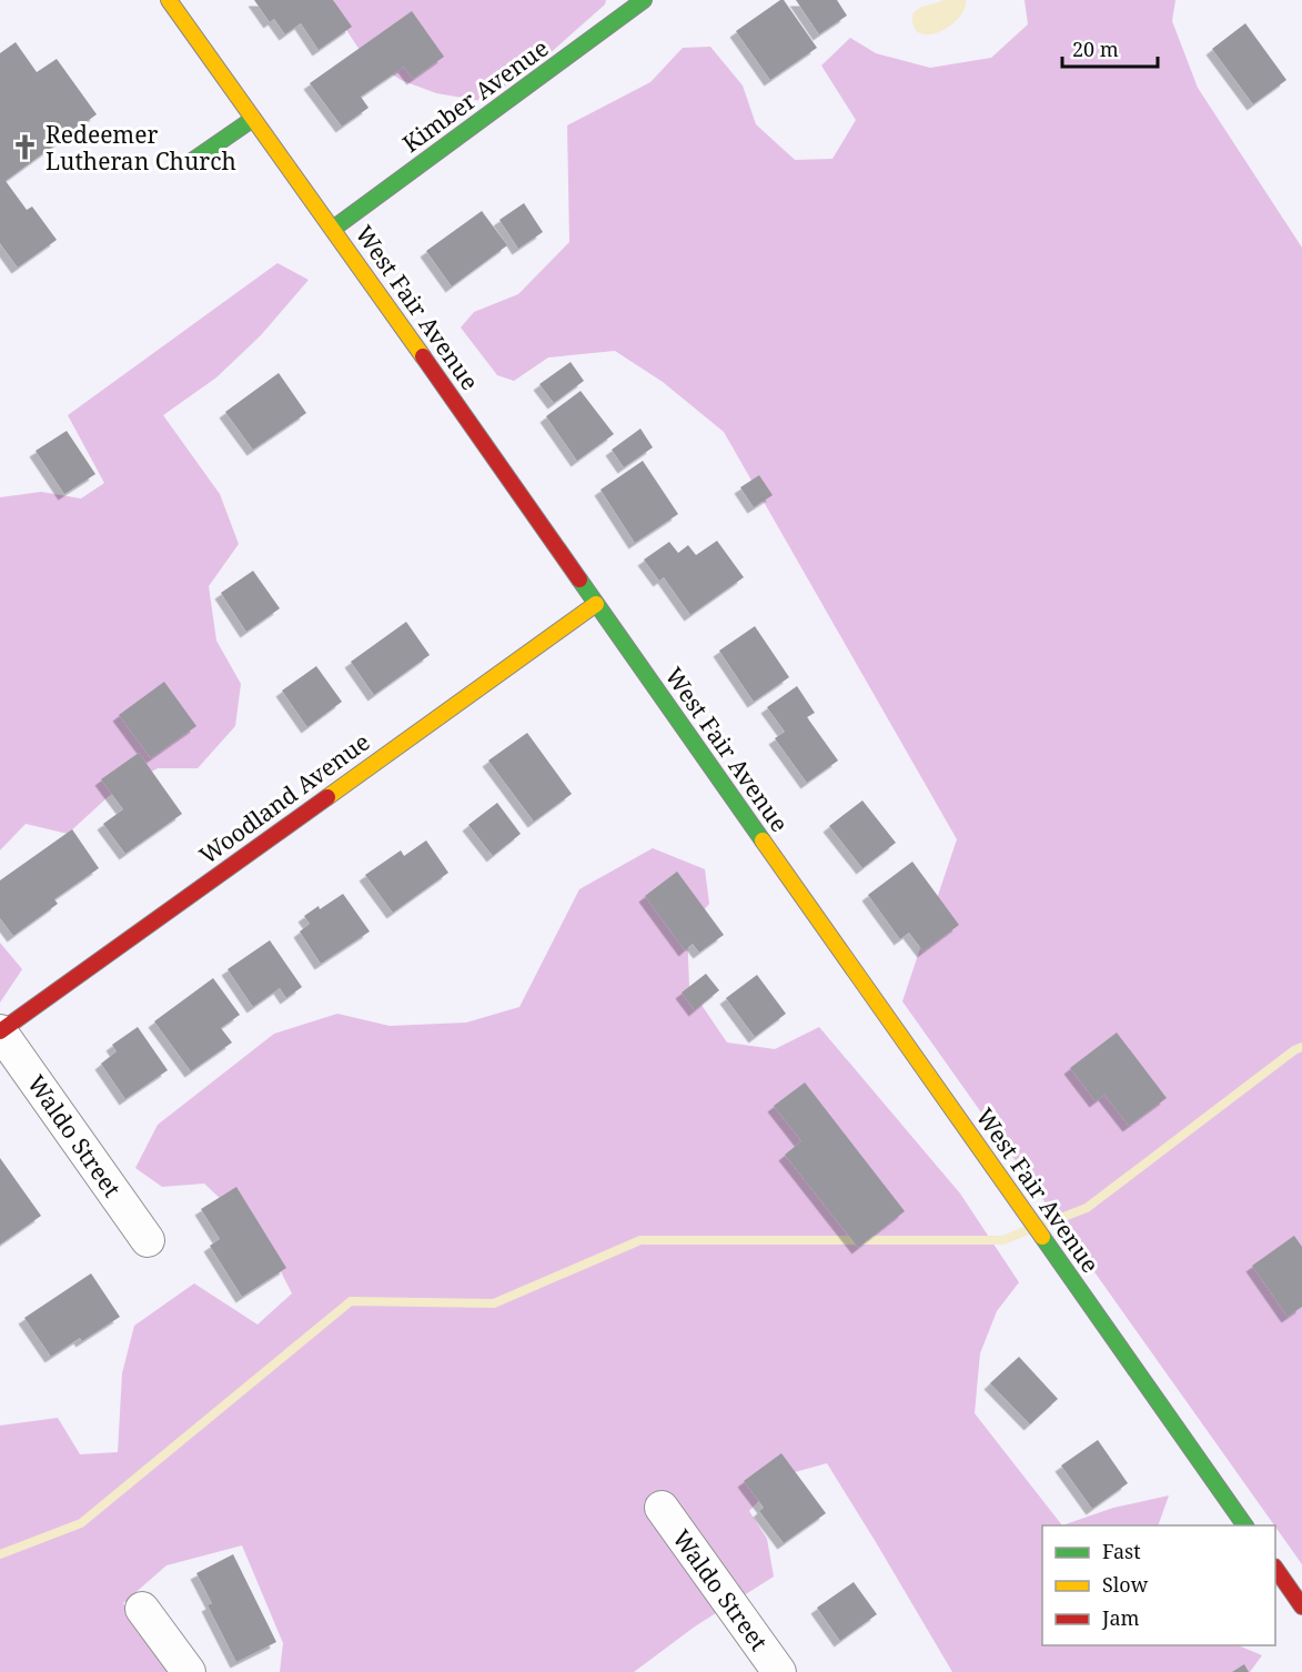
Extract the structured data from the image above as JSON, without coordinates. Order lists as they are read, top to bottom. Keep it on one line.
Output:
{"streets":{"street":["Kimber Avenue","West Fair Avenue","Woodland Avenue","Waldo Street"]},"crossings":[["Kimber Avenue","West Fair Avenue"],["West Fair Avenue","Woodland Avenue"],["Woodland Avenue","Waldo Street"]],"places":{"church":["Redeemer Lutheran Church"]},"legend":["Fast","Slow","Jam"],"scale_bar":"20 m"}
